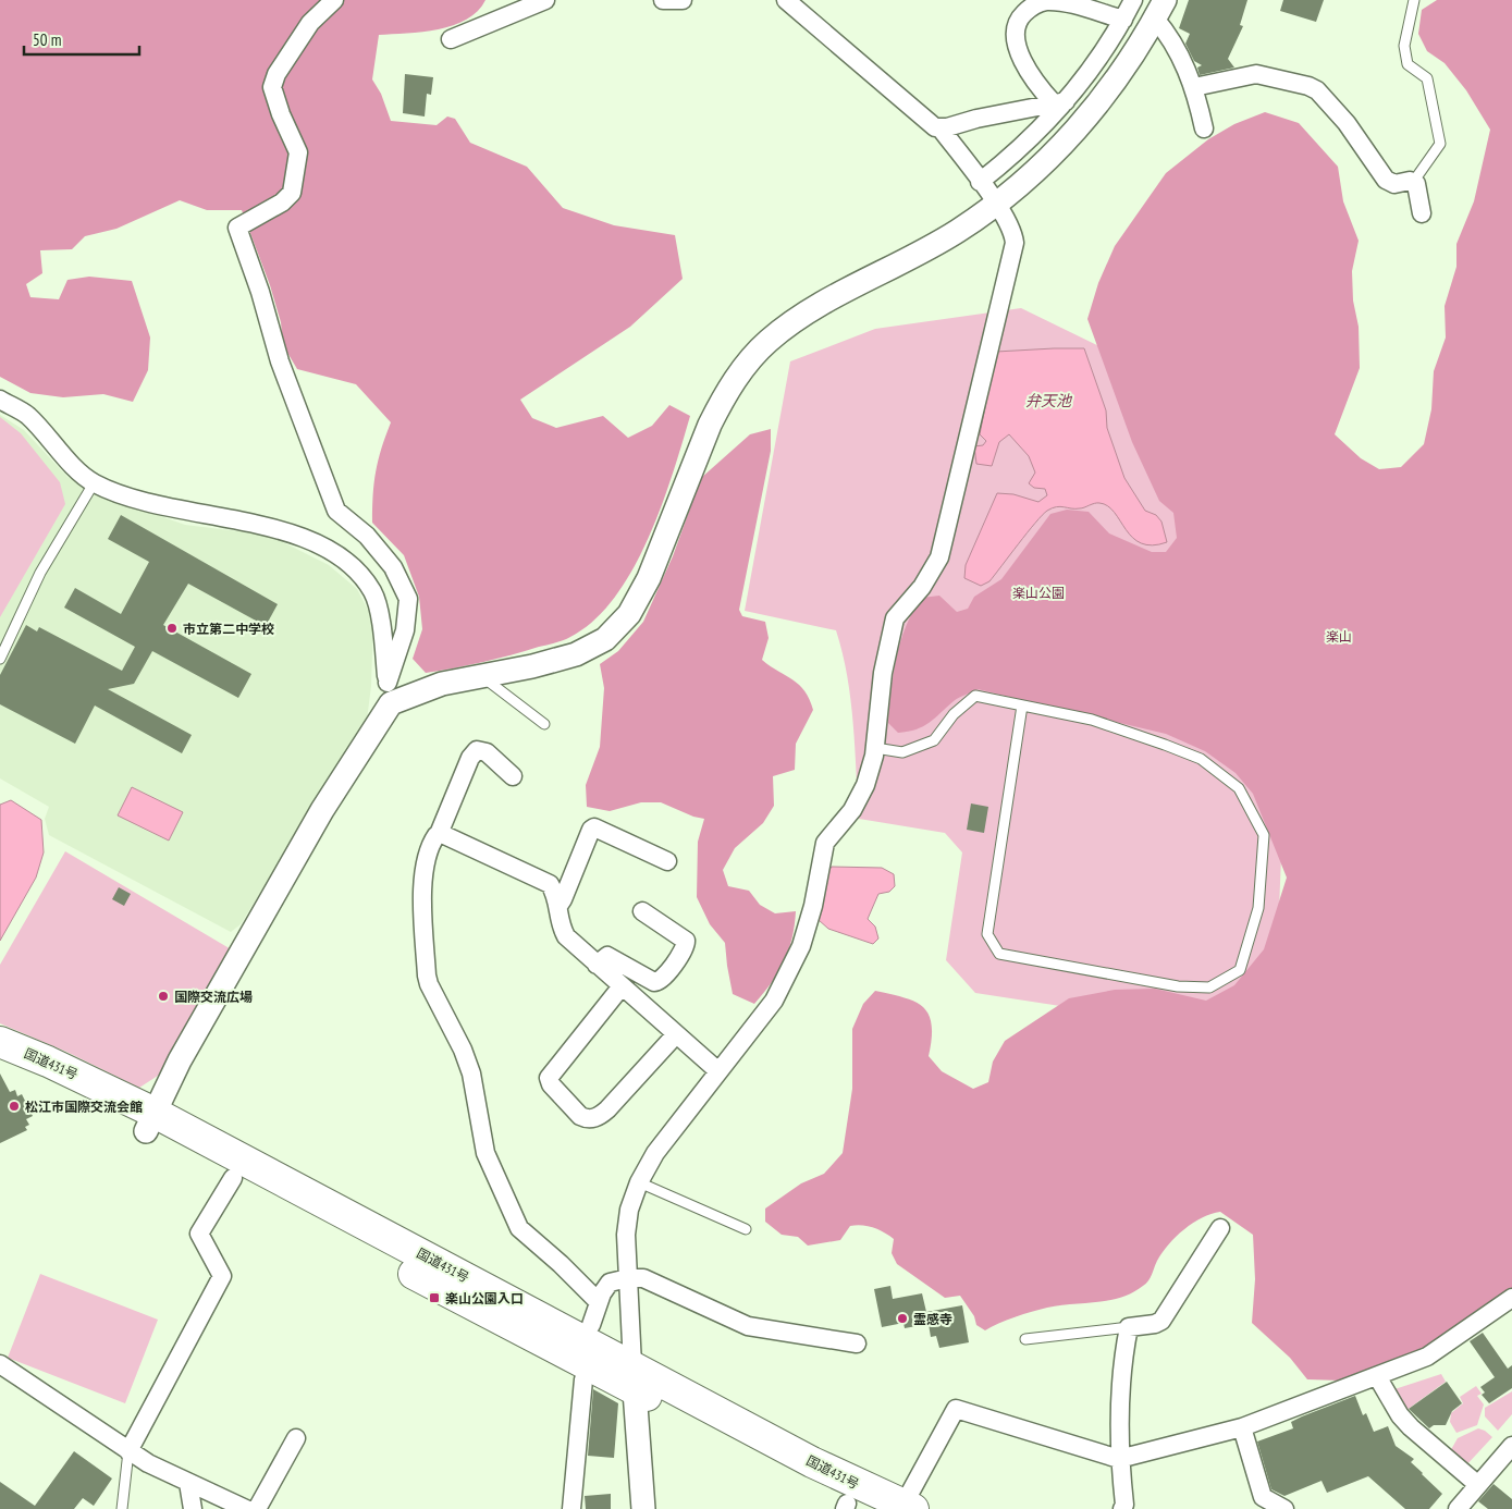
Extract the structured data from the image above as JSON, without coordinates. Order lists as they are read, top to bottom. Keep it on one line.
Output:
{"streets":{"highway":["国道431号"]},"water":["弁天池"],"parks":["楽山公園","楽山"],"places":{"other":["市立第二中学校","国際交流広場","松江市国際交流会館","霊感寺"],"transit":["楽山公園入口"]},"scale_bar":"50 m"}
